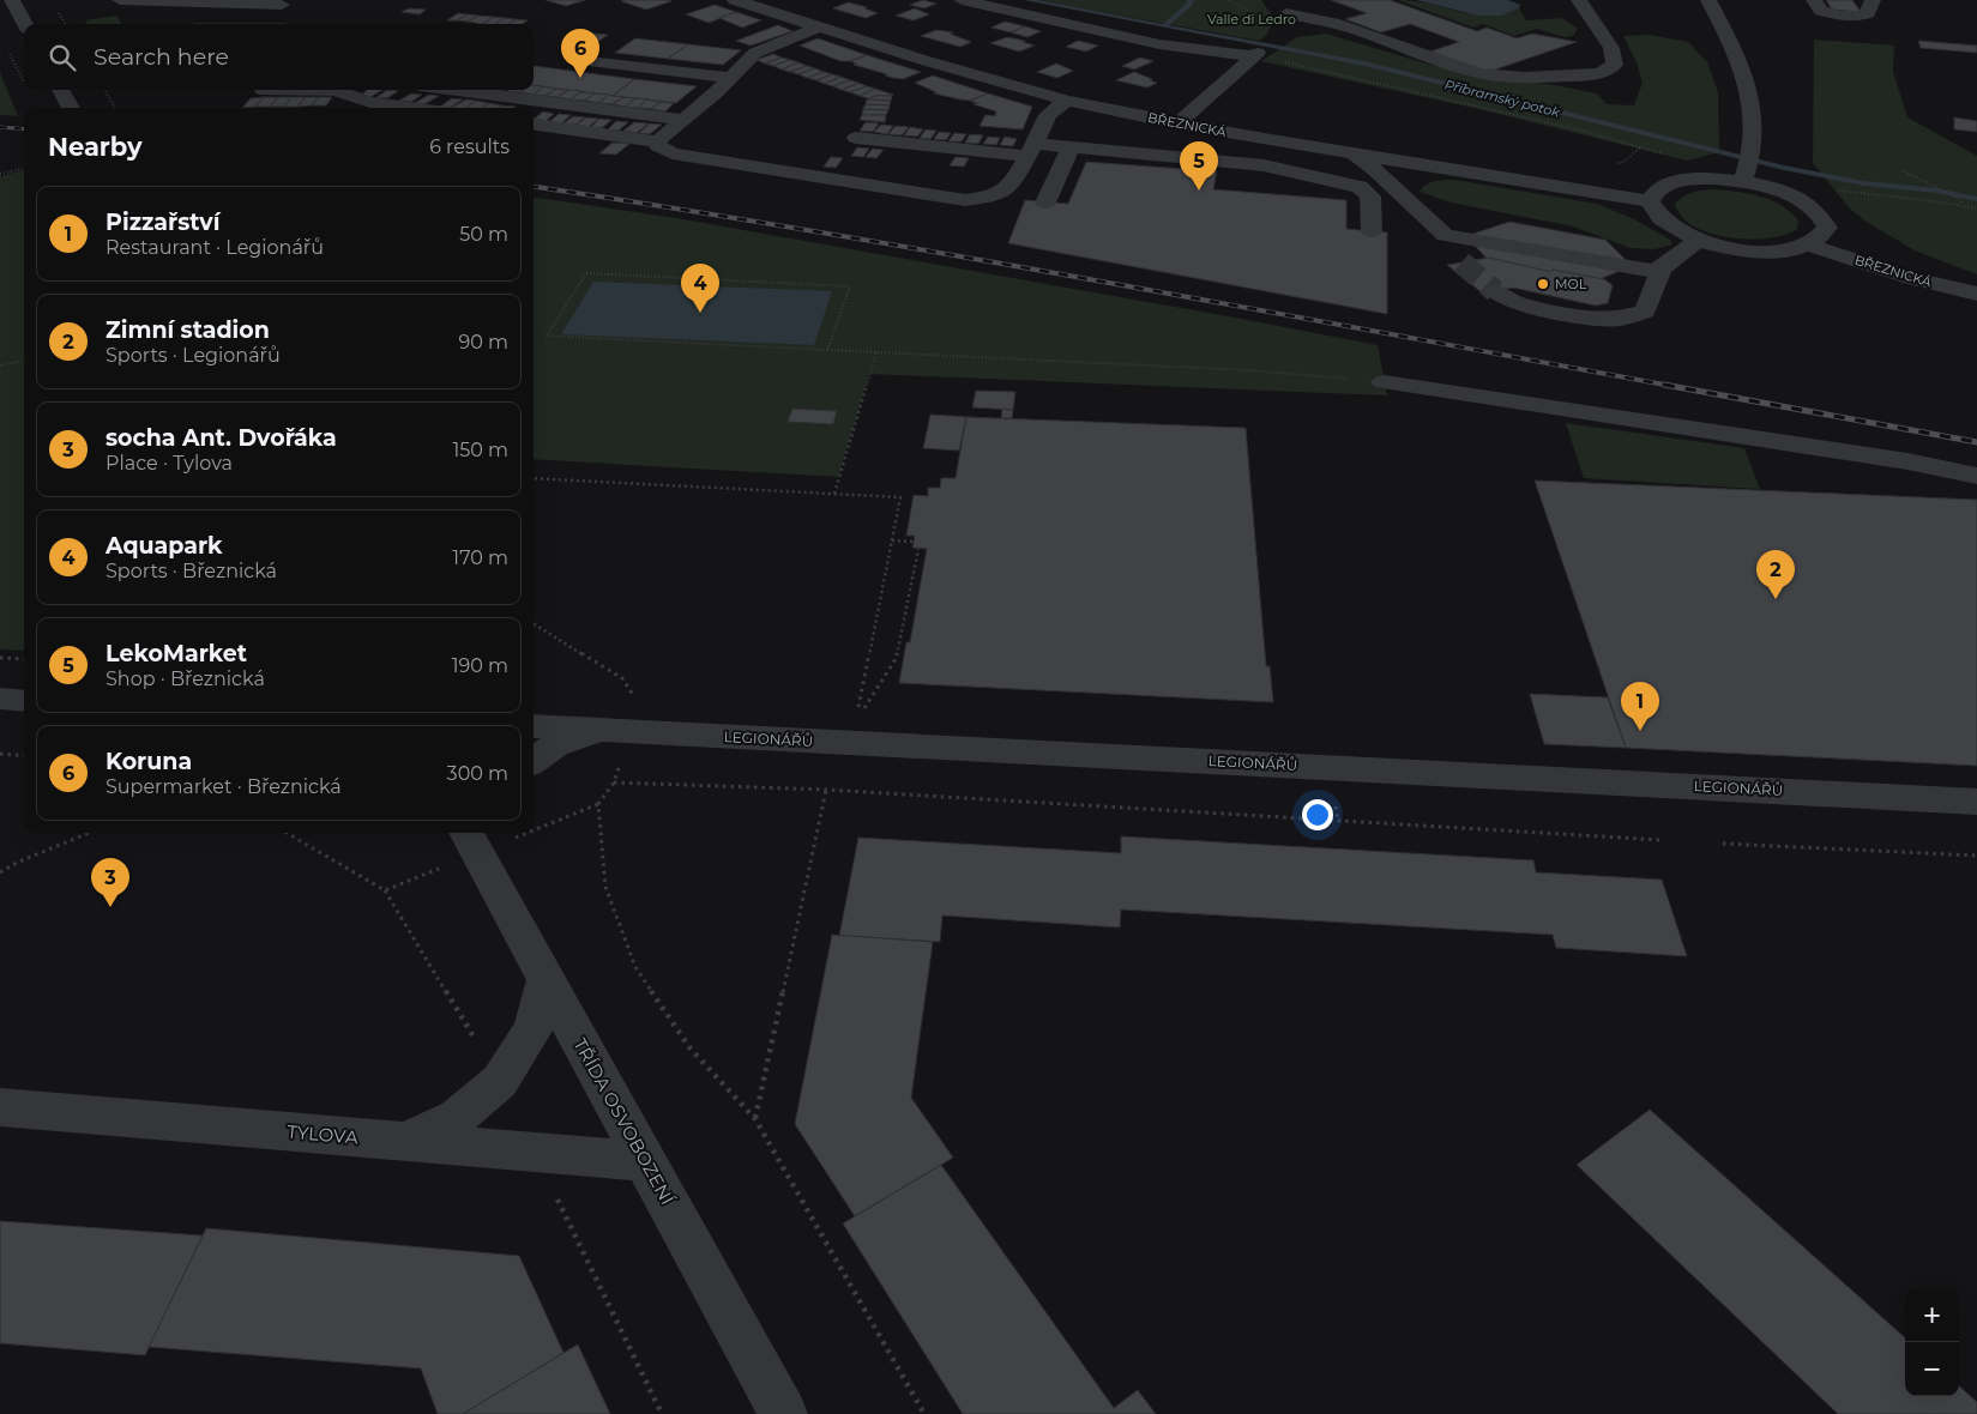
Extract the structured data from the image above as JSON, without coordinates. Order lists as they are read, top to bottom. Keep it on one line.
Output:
{"streets":{"street":["BŘEZNICKÁ","LEGIONÁŘŮ","TŘÍDA OSVOBOZENÍ","TYLOVA"]},"crossings":[["TŘÍDA OSVOBOZENÍ","TYLOVA"]],"water":["Příbramský potok"],"parks":["Valle di Ledro"],"places":["MOL"],"page":{"search":"Search here","pins":["6","5","4","2","1","3"],"heading":["Nearby","6 results"],"list":[{"mark":"1","name":"Pizzařství","note":"Restaurant · Legionářů","value":"50 m"},{"mark":"2","name":"Zimní stadion","note":"Sports · Legionářů","value":"90 m"},{"mark":"3","name":"socha Ant. Dvořáka","note":"Place · Tylova","value":"150 m"},{"mark":"4","name":"Aquapark","note":"Sports · Březnická","value":"170 m"},{"mark":"5","name":"LekoMarket","note":"Shop · Březnická","value":"190 m"},{"mark":"6","name":"Koruna","note":"Supermarket · Březnická","value":"300 m"}],"map_buttons":["+","−"]}}
